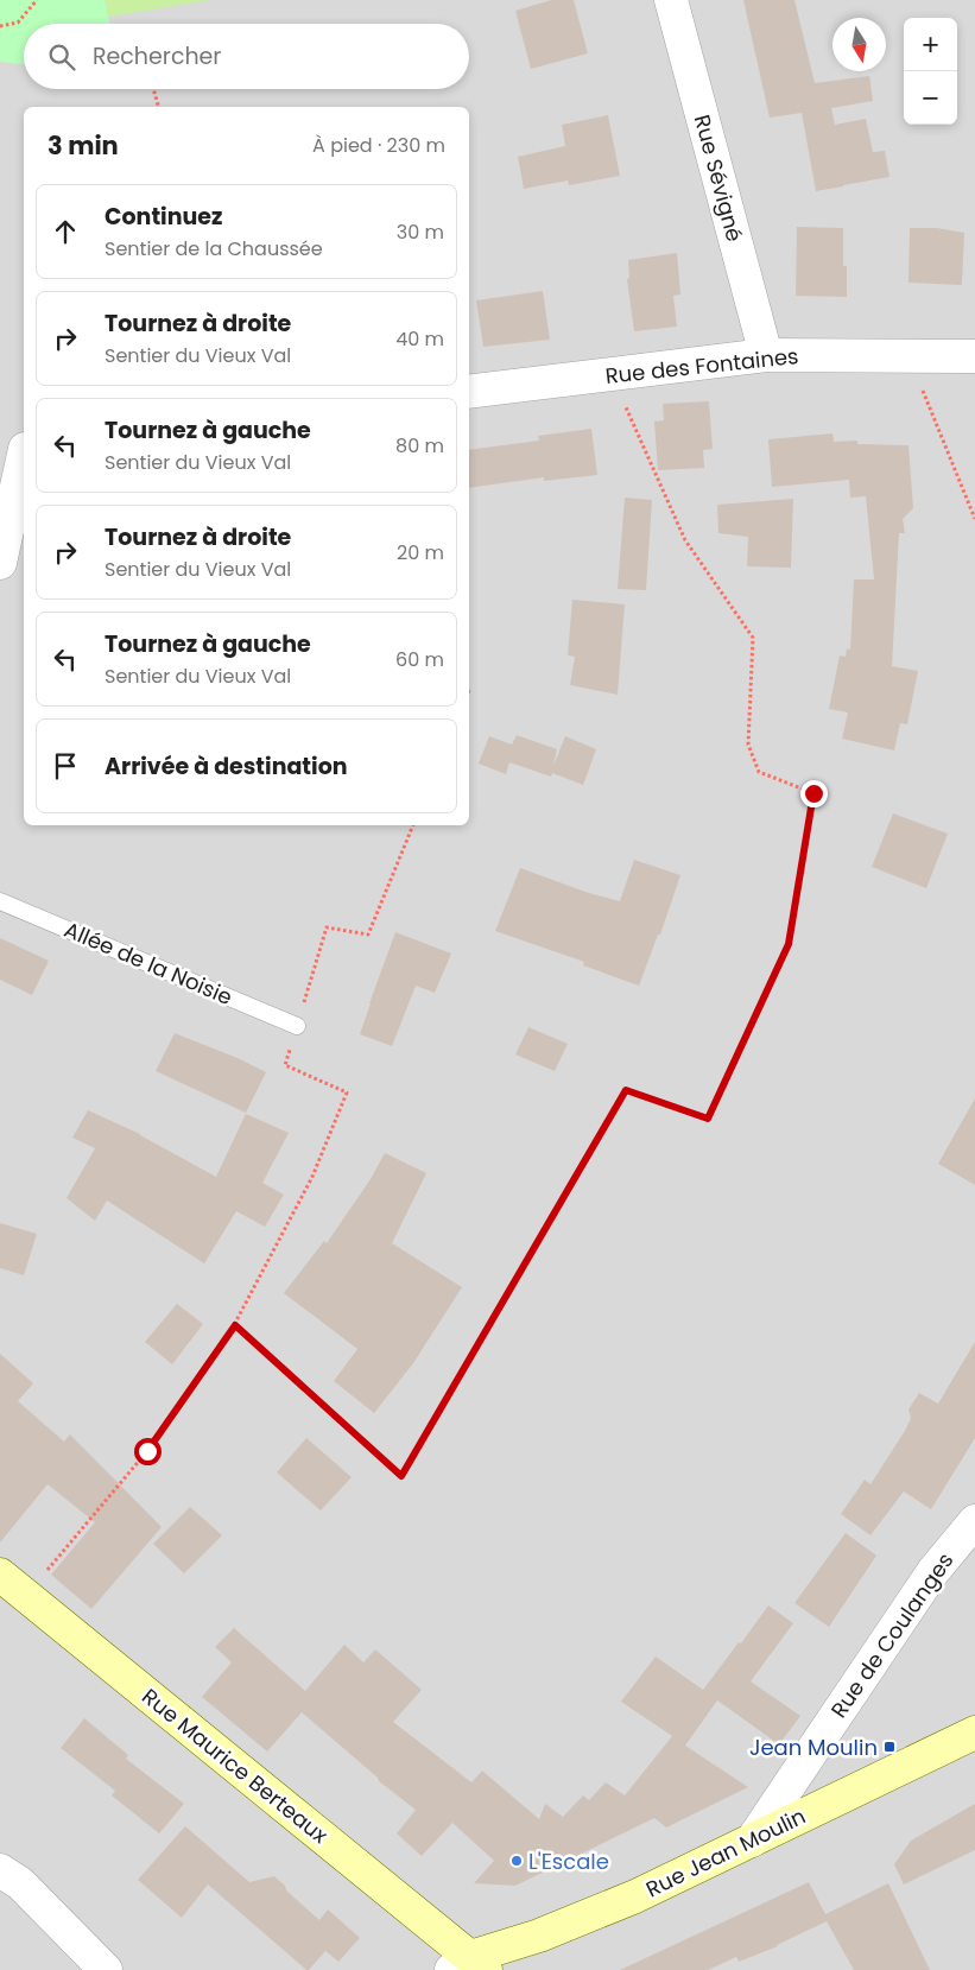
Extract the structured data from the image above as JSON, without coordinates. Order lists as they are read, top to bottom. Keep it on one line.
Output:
{"streets":{"street":["Rue Sévigné","Rue des Fontaines","Rue de Coulanges","Rue Maurice Berteaux","Rue Jean Moulin"],"lane":["Allée de la Noisie"]},"crossings":[["Rue Sévigné","Rue des Fontaines"],["Rue de Coulanges","Rue Jean Moulin"],["Rue Maurice Berteaux","Rue Jean Moulin"]],"places":{"transit":["Jean Moulin"],"other":["L'Escale"]},"north":"bottom","page":{"map_buttons":["+","−"],"search":"Rechercher","heading":["3 min","À pied · 230 m"],"list":[["Continuez","Sentier de la Chaussée","30 m"],["Tournez à droite","Sentier du Vieux Val","40 m"],["Tournez à gauche","Sentier du Vieux Val","80 m"],["Tournez à droite","Sentier du Vieux Val","20 m"],["Tournez à gauche","Sentier du Vieux Val","60 m"],"Arrivée à destination"]}}
